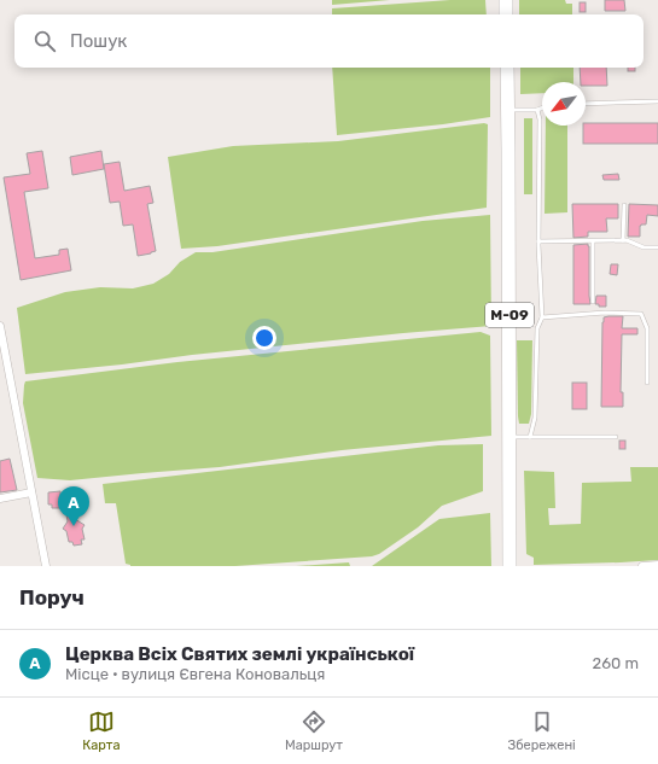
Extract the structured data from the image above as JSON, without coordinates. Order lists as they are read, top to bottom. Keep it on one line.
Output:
{"streets":{"highway":["М-09"]},"north":"bottom left","page":{"search":"Пошук","pins":"A","heading":"Поруч","list":[{"mark":"A","name":"Церква Всіх Святих землі української","note":"Місце · вулиця Євгена Коновальця","value":"260 m"}],"nav":["Карта","Маршрут","Збережені"]}}
